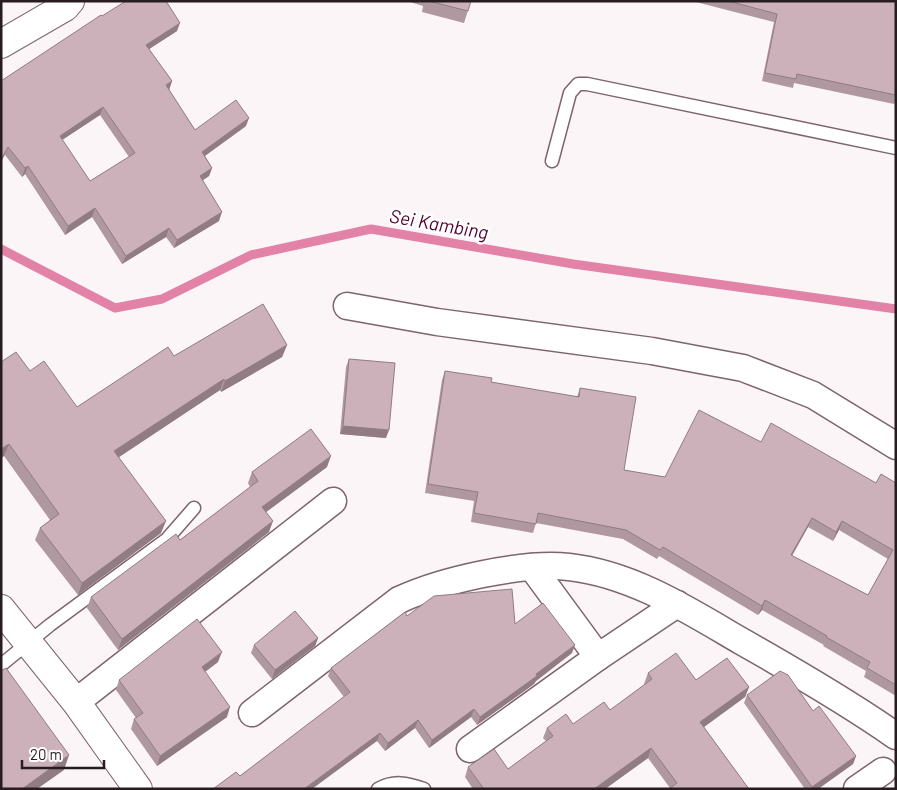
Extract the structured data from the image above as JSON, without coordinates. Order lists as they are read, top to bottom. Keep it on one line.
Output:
{"water":["Sei Kambing"],"scale_bar":"20 m"}
